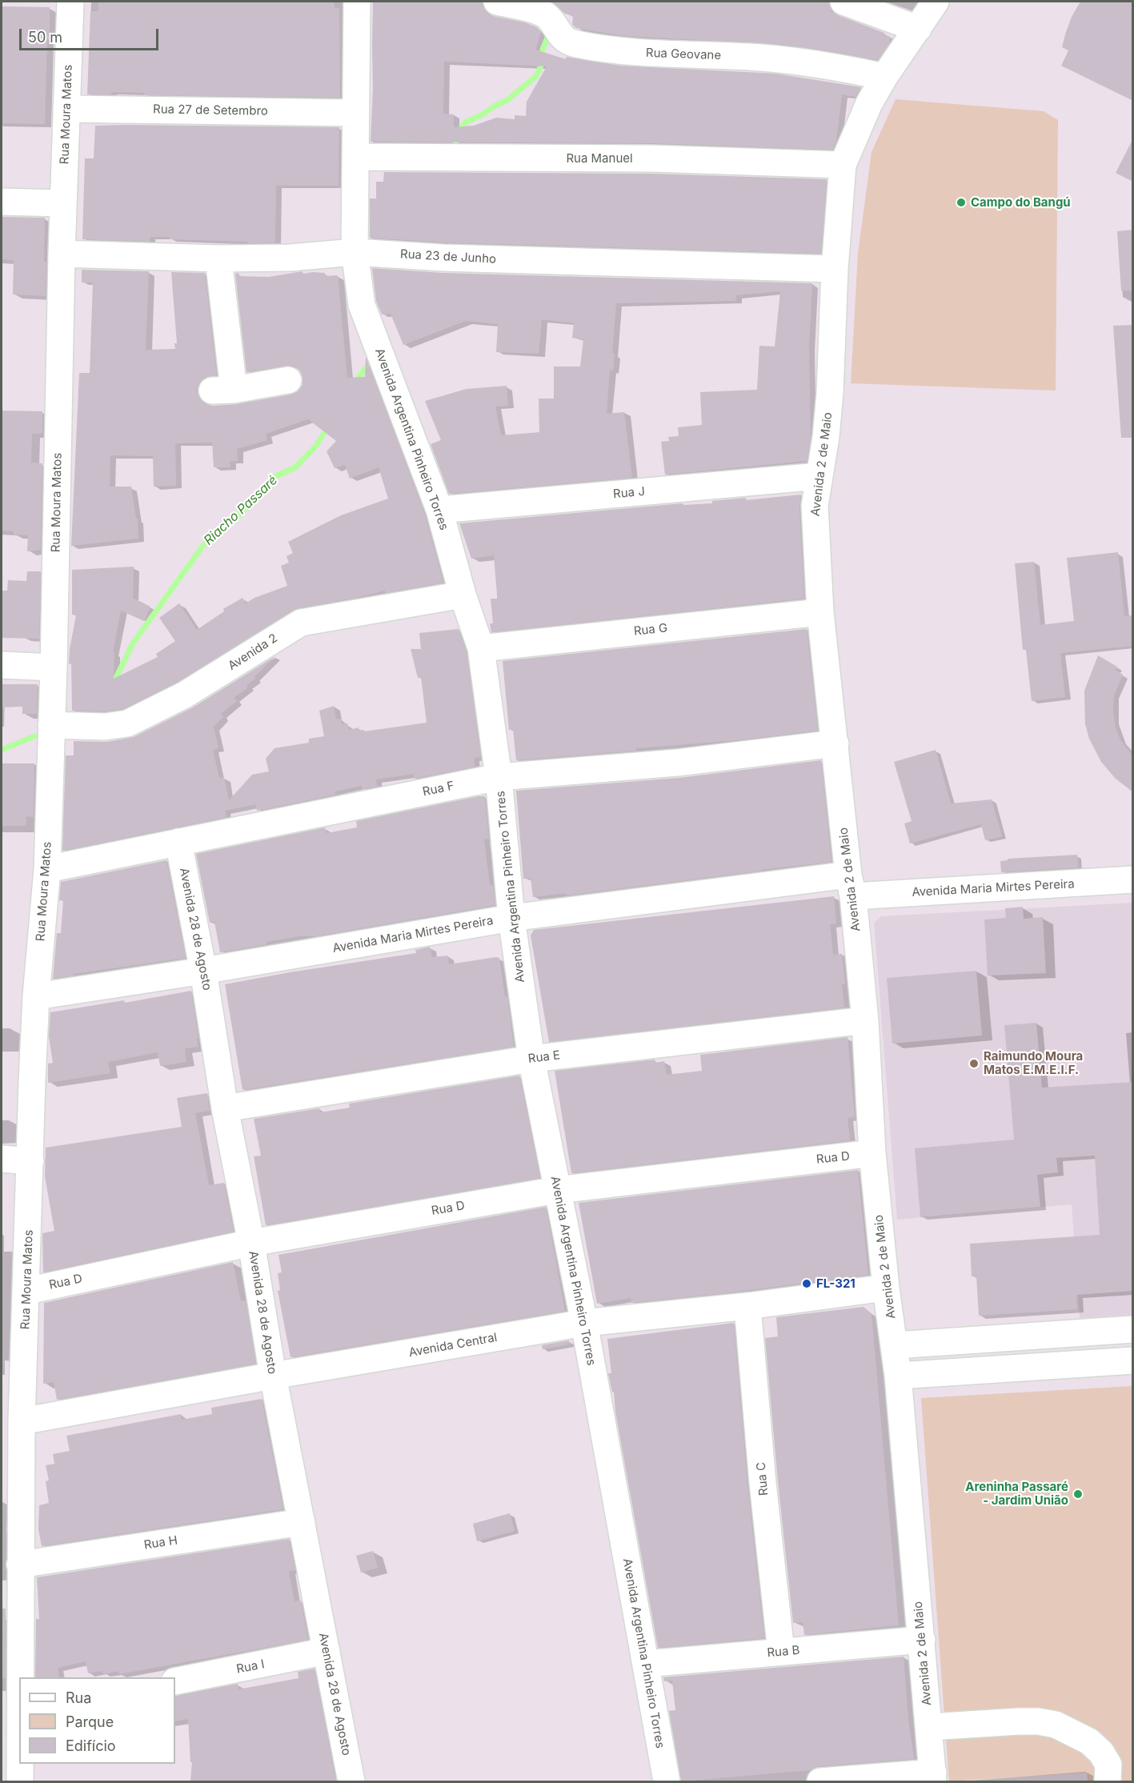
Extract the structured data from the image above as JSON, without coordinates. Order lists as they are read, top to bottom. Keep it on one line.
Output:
{"streets":{"street":["Rua Geovane","Rua 27 de Setembro","Rua Moura Matos","Rua Manuel","Rua 23 de Junho","Avenida Argentina Pinheiro Torres","Avenida 2 de Maio","Rua J","Rua G","Avenida 2","Rua F","Avenida Maria Mirtes Pereira","Avenida 28 de Agosto","Rua E","Rua D","Avenida Central","Rua C","Rua H","Rua B","Rua I"]},"crossings":[["Rua Geovane","Avenida 2 de Maio"],["Rua 27 de Setembro","Rua Moura Matos"],["Rua 27 de Setembro","Avenida Argentina Pinheiro Torres"],["Rua Moura Matos","Rua 23 de Junho"],["Rua Moura Matos","Avenida 2"],["Rua Moura Matos","Rua F"],["Rua Moura Matos","Avenida Maria Mirtes Pereira"],["Rua Moura Matos","Rua D"],["Rua Moura Matos","Avenida Central"],["Rua Moura Matos","Rua H"],["Rua Manuel","Avenida Argentina Pinheiro Torres"],["Rua Manuel","Avenida 2 de Maio"],["Rua 23 de Junho","Avenida Argentina Pinheiro Torres"],["Rua 23 de Junho","Avenida 2 de Maio"],["Avenida Argentina Pinheiro Torres","Rua J"],["Avenida Argentina Pinheiro Torres","Rua G"],["Avenida Argentina Pinheiro Torres","Avenida 2"],["Avenida Argentina Pinheiro Torres","Rua F"],["Avenida Argentina Pinheiro Torres","Avenida Maria Mirtes Pereira"],["Avenida Argentina Pinheiro Torres","Rua E"],["Avenida Argentina Pinheiro Torres","Rua D"],["Avenida Argentina Pinheiro Torres","Avenida Central"],["Avenida Argentina Pinheiro Torres","Rua B"],["Avenida 2 de Maio","Rua J"],["Avenida 2 de Maio","Rua G"],["Avenida 2 de Maio","Rua F"],["Avenida 2 de Maio","Avenida Maria Mirtes Pereira"],["Avenida 2 de Maio","Rua E"],["Avenida 2 de Maio","Rua D"],["Avenida 2 de Maio","Avenida Central"],["Avenida 2 de Maio","Rua B"],["Rua F","Avenida 28 de Agosto"],["Avenida Maria Mirtes Pereira","Avenida 28 de Agosto"],["Avenida 28 de Agosto","Rua E"],["Avenida 28 de Agosto","Rua D"],["Avenida 28 de Agosto","Avenida Central"],["Avenida 28 de Agosto","Rua H"],["Avenida 28 de Agosto","Rua I"],["Avenida Central","Rua C"],["Rua C","Rua B"]],"water":["Riacho Passaré"],"places":["Campo do Bangú","Raimundo Moura Matos E.M.E.I.F.","FL-321","Areninha Passaré - Jardim União"],"legend":["Rua","Parque","Edifício"],"scale_bar":"50 m"}
